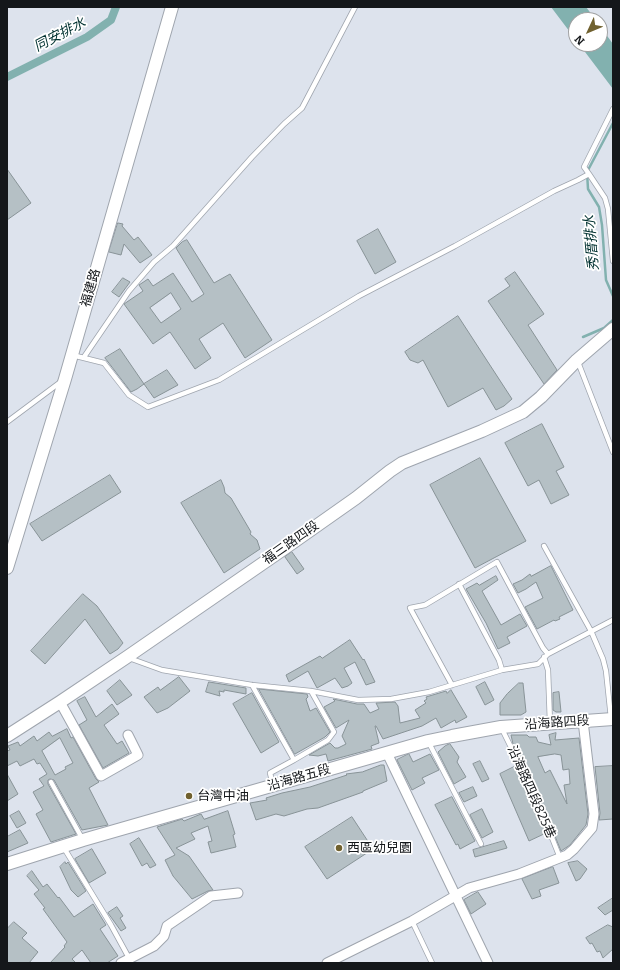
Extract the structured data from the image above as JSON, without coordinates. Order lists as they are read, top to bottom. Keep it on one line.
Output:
{"streets":{"street":["福建路","福三路四段","沿海路四段","沿海路五段"],"lane":["沿海路四段825巷"]},"crossings":[["沿海路四段","沿海路五段"],["沿海路四段","沿海路四段825巷"],["沿海路五段","沿海路四段825巷"]],"water":["同安排水","秀厝排水"],"places":["台灣中油","西區幼兒園"],"north":"bottom left"}
